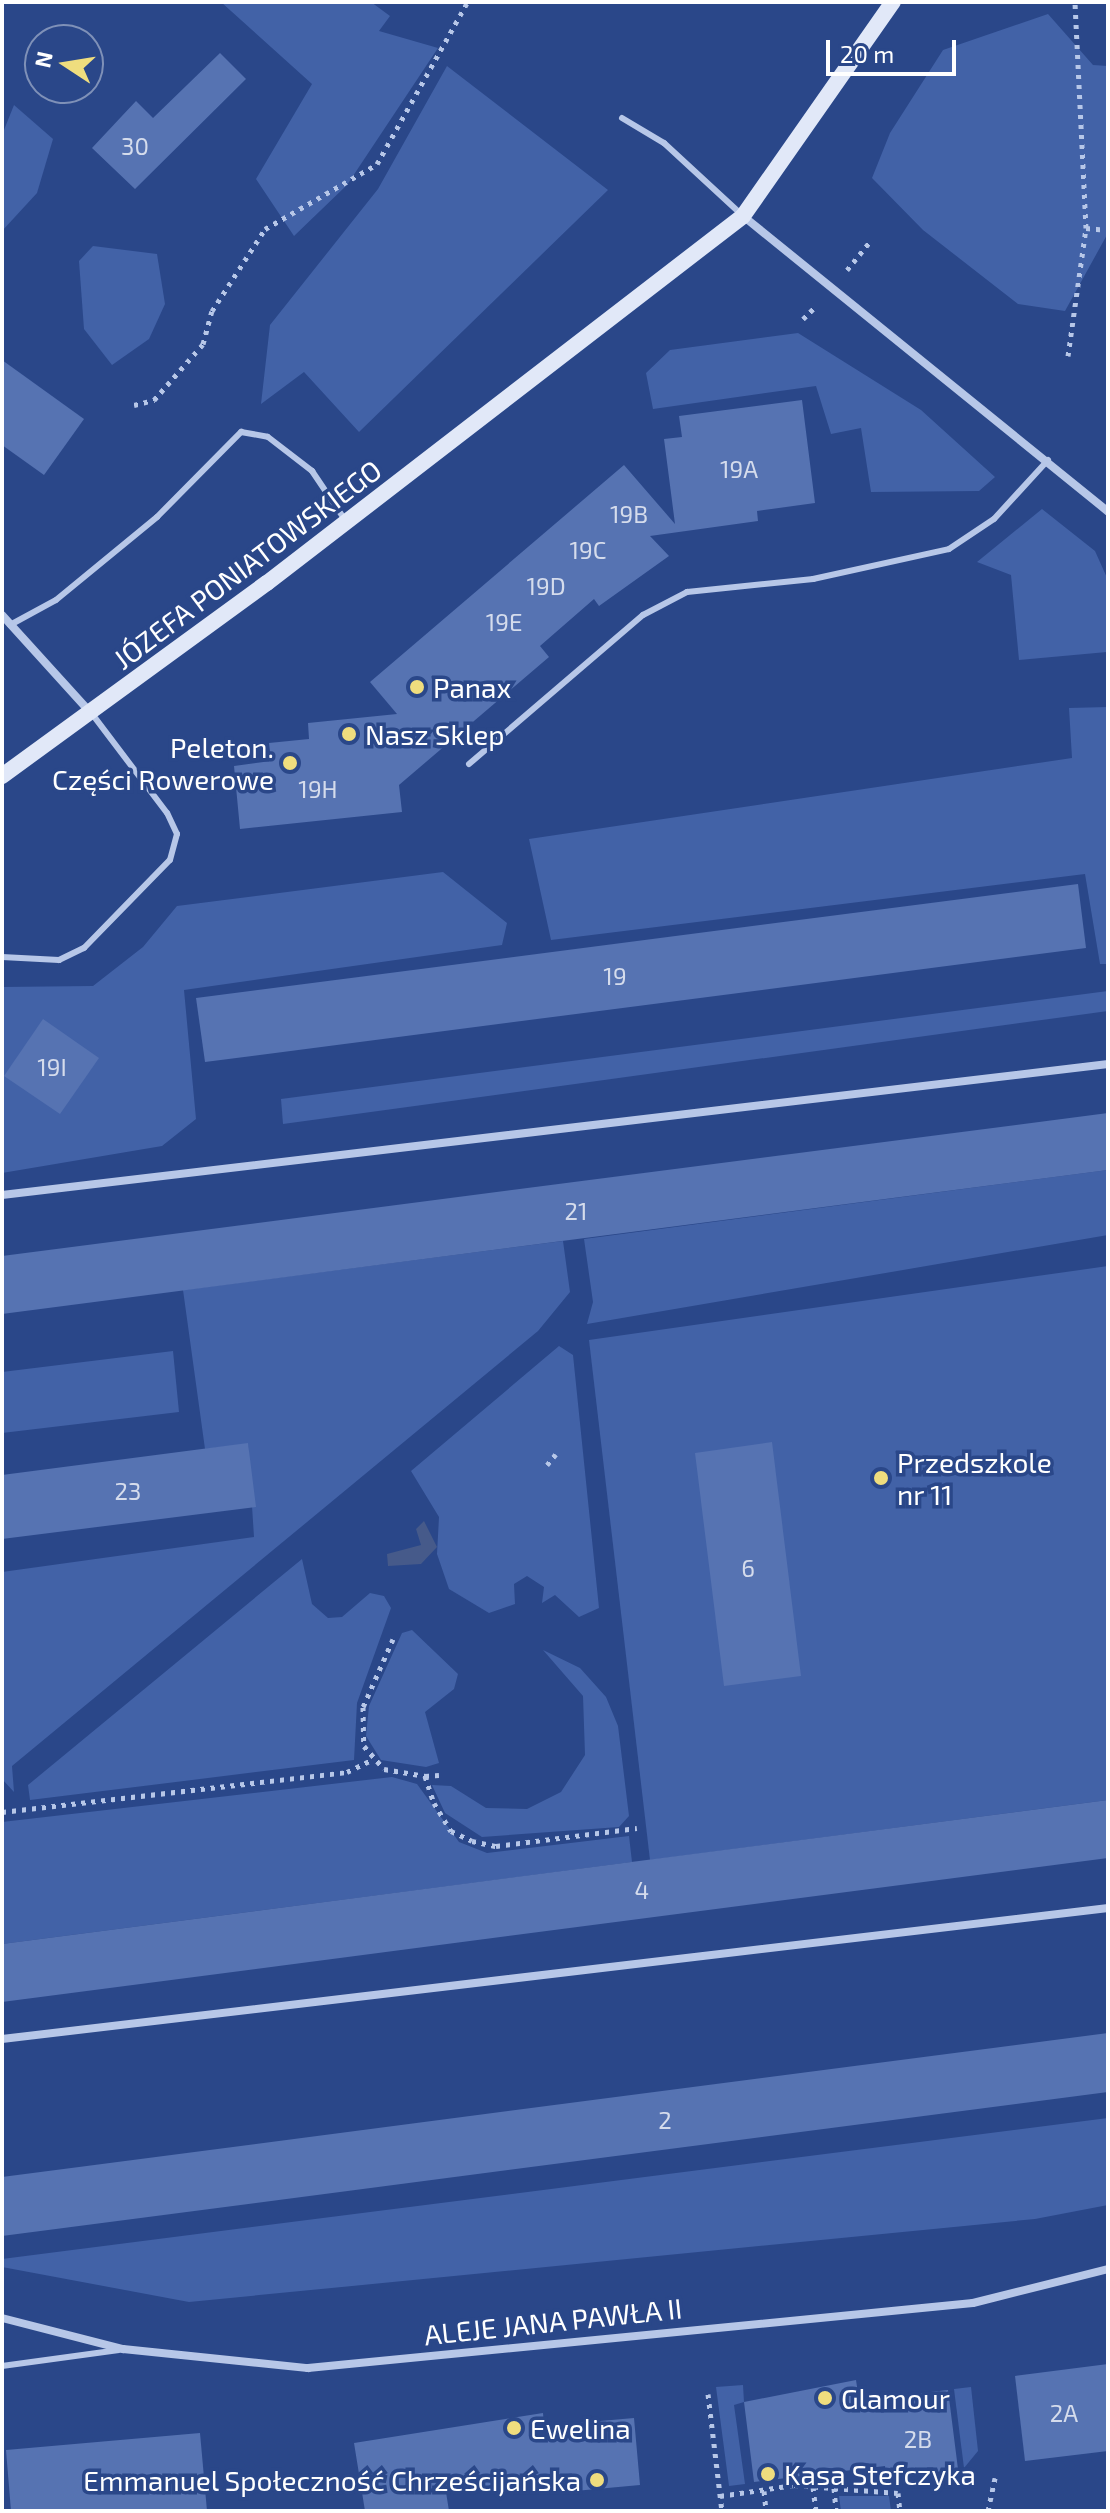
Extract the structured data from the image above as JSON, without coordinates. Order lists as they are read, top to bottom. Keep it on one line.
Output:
{"streets":{"street":["JÓZEFA PONIATOWSKIEGO","ALEJE JANA PAWŁA II"]},"places":["Panax","Nasz Sklep","Peleton. Części Rowerowe","Przedszkole nr 11","Glamour","Ewelina","Kasa Stefczyka","Emmanuel Społeczność Chrześcijańska"],"house_numbers":["30","19A","19B","19C","19D","19E","19H","19","19I","21","23","6","4","2","2A","2B"],"scale_bar":"20 m","north":"left"}
